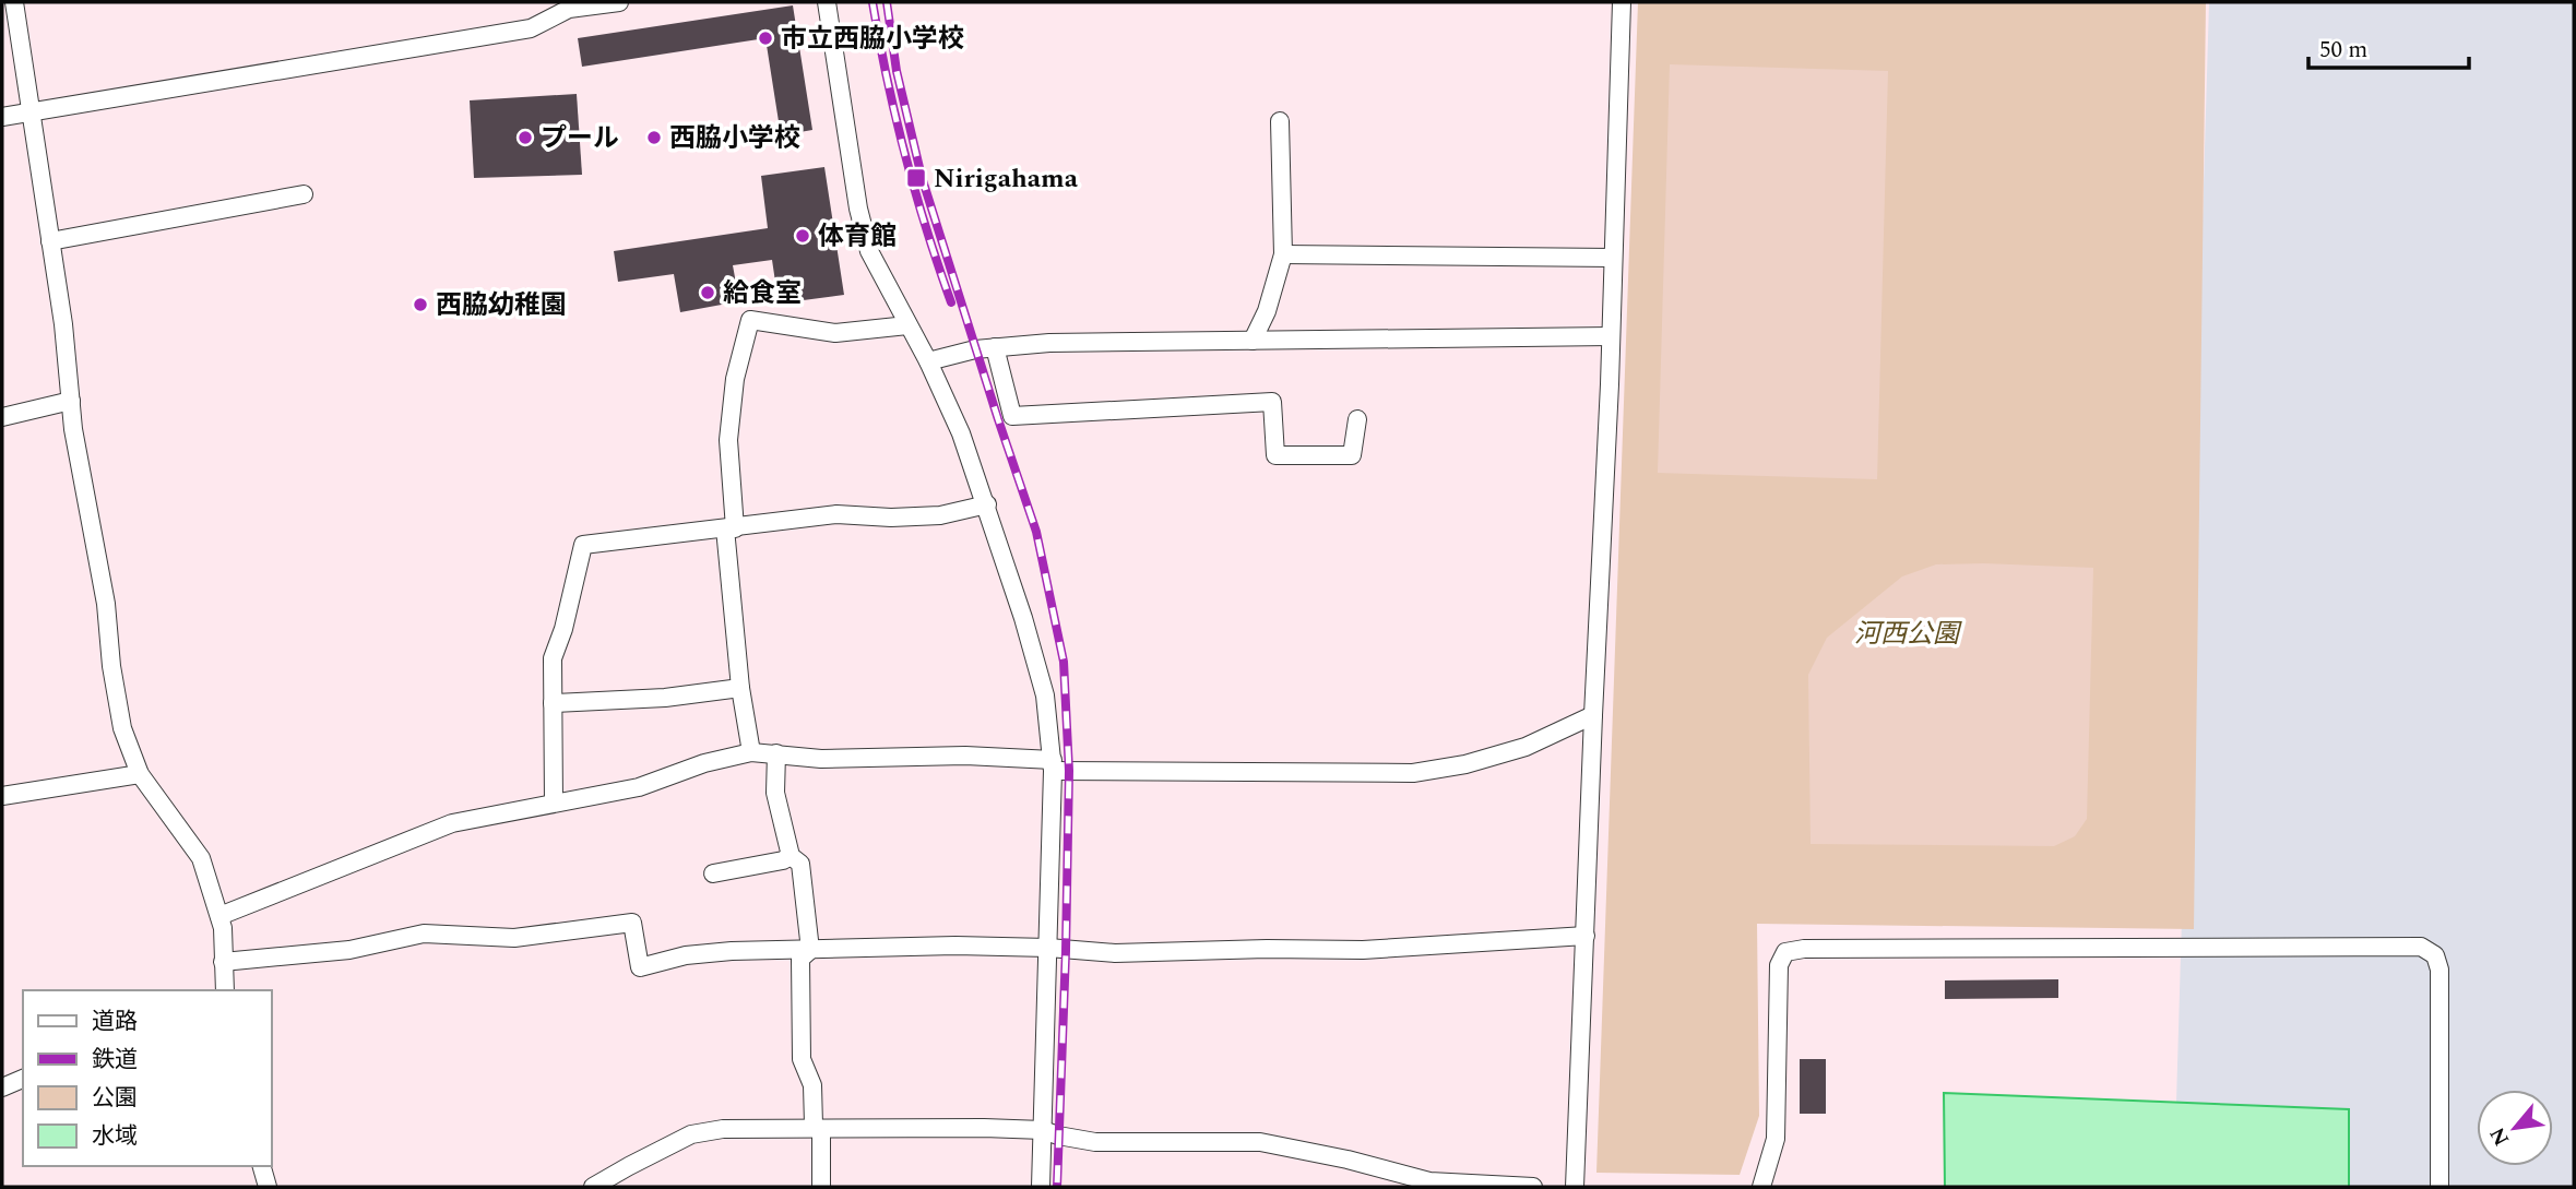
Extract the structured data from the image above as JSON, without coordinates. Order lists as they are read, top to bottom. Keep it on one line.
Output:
{"parks":["河西公園"],"places":{"other":["市立西脇小学校","プール","西脇小学校","体育館","給食室","西脇幼稚園"],"transit":["Nirigahama"]},"legend":["道路","鉄道","公園","水域"],"scale_bar":"50 m","north":"bottom left"}
